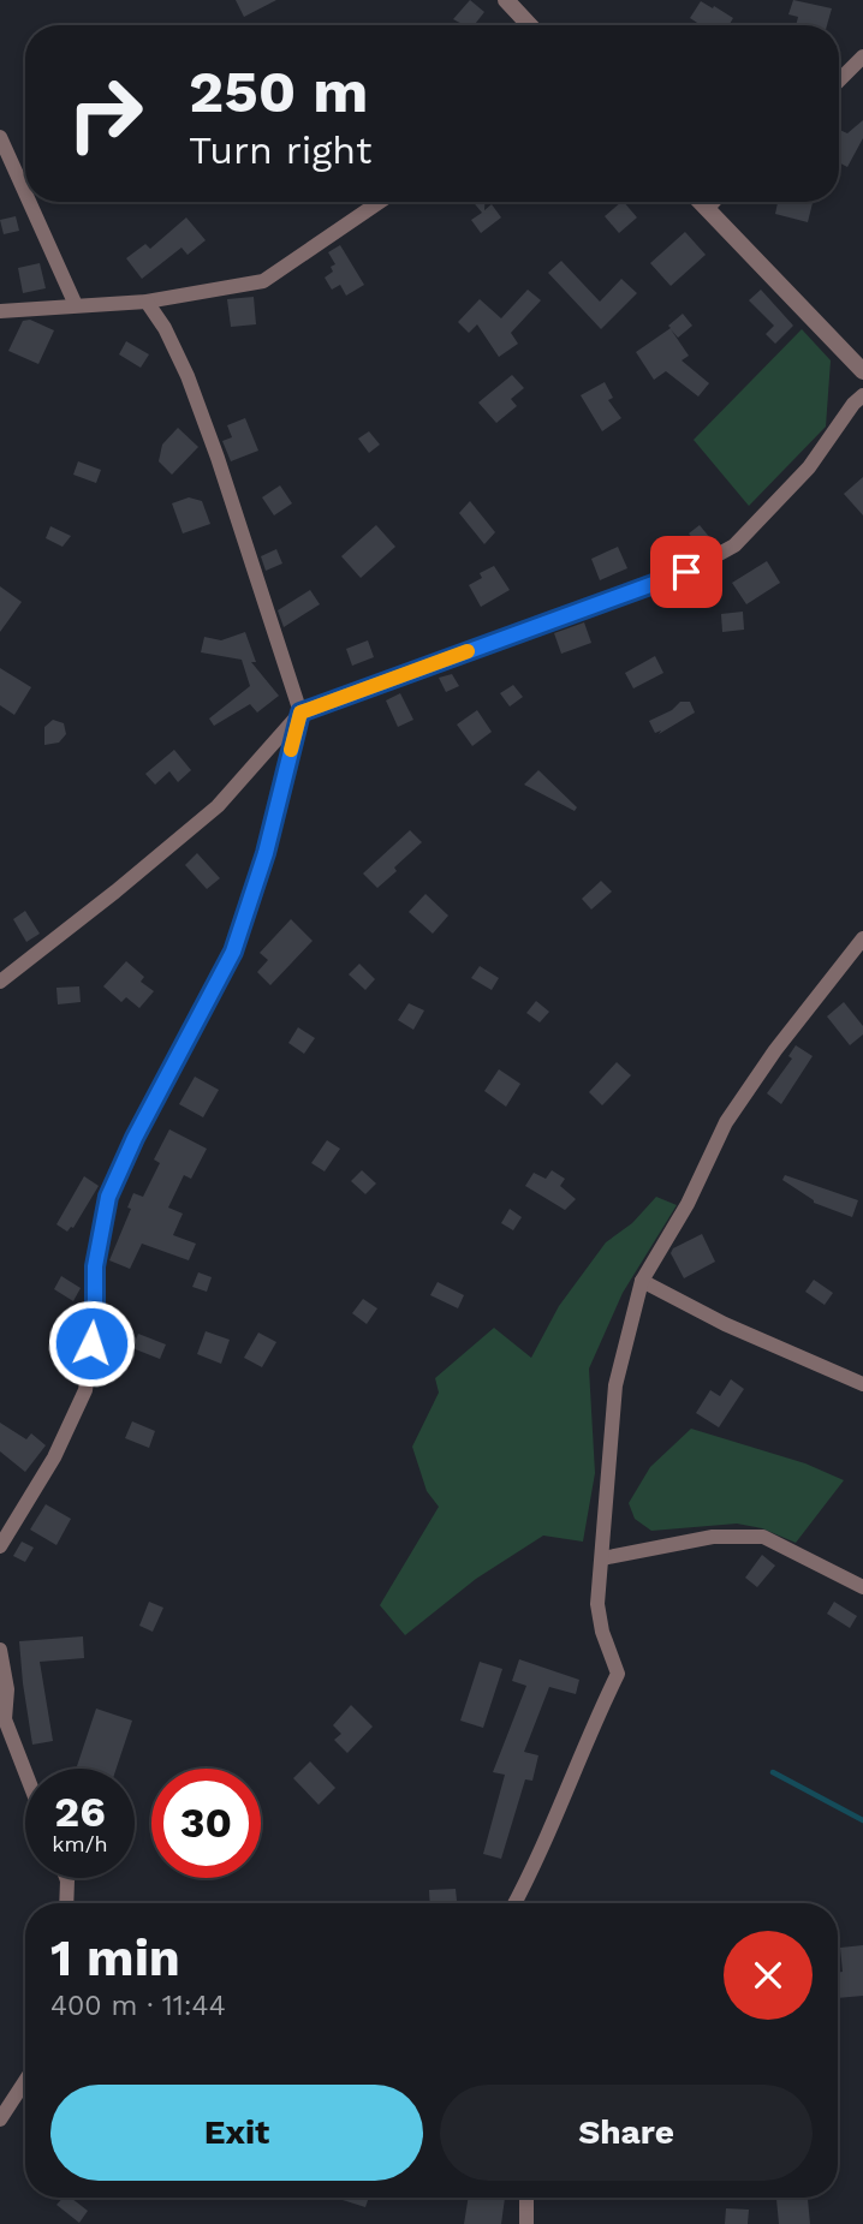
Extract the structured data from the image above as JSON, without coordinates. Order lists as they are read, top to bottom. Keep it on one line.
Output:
{"page":{"turn":["250 m","Turn right"],"speed":"26 km/h","limit":"30","heading":["1 min","400 m · 11:44"],"buttons":["Exit","Share"]}}
